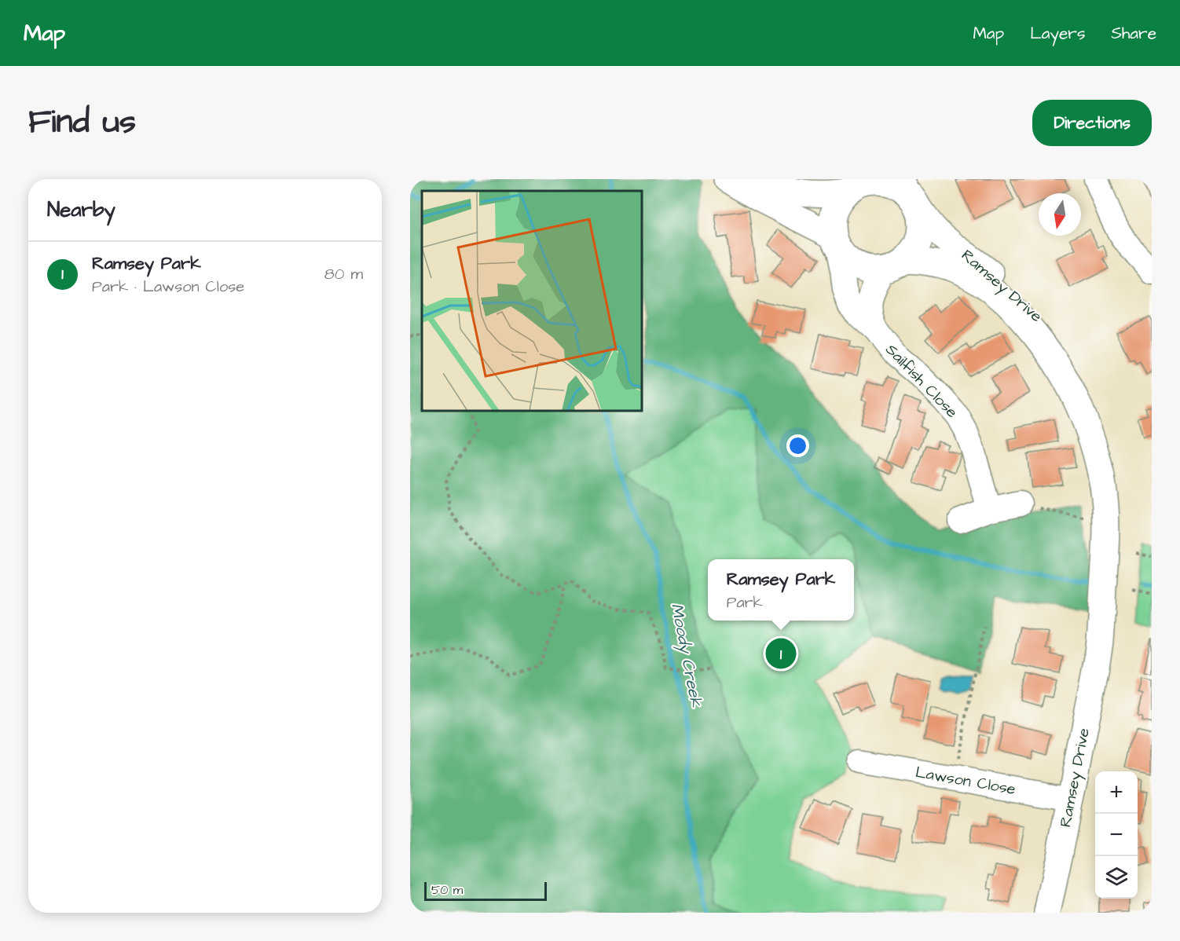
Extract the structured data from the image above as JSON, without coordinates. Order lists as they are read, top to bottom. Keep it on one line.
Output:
{"streets":{"main road":["Ramsey Drive"],"street":["Sailfish Close","Lawson Close"]},"crossings":[["Ramsey Drive","Sailfish Close"],["Ramsey Drive","Lawson Close"]],"water":["Moody Creek"],"scale_bar":"50 m","north":"bottom","page":{"header":"Map","nav":["Map","Layers","Share"],"title":"Find us","buttons":"Directions","heading":"Nearby","list":[{"mark":"1","name":"Ramsey Park","note":"Park · Lawson Close","value":"80 m"}],"popup":["Ramsey Park","Park"],"pins":"1","map_buttons":["+","−"],"scale":"50 m"}}
